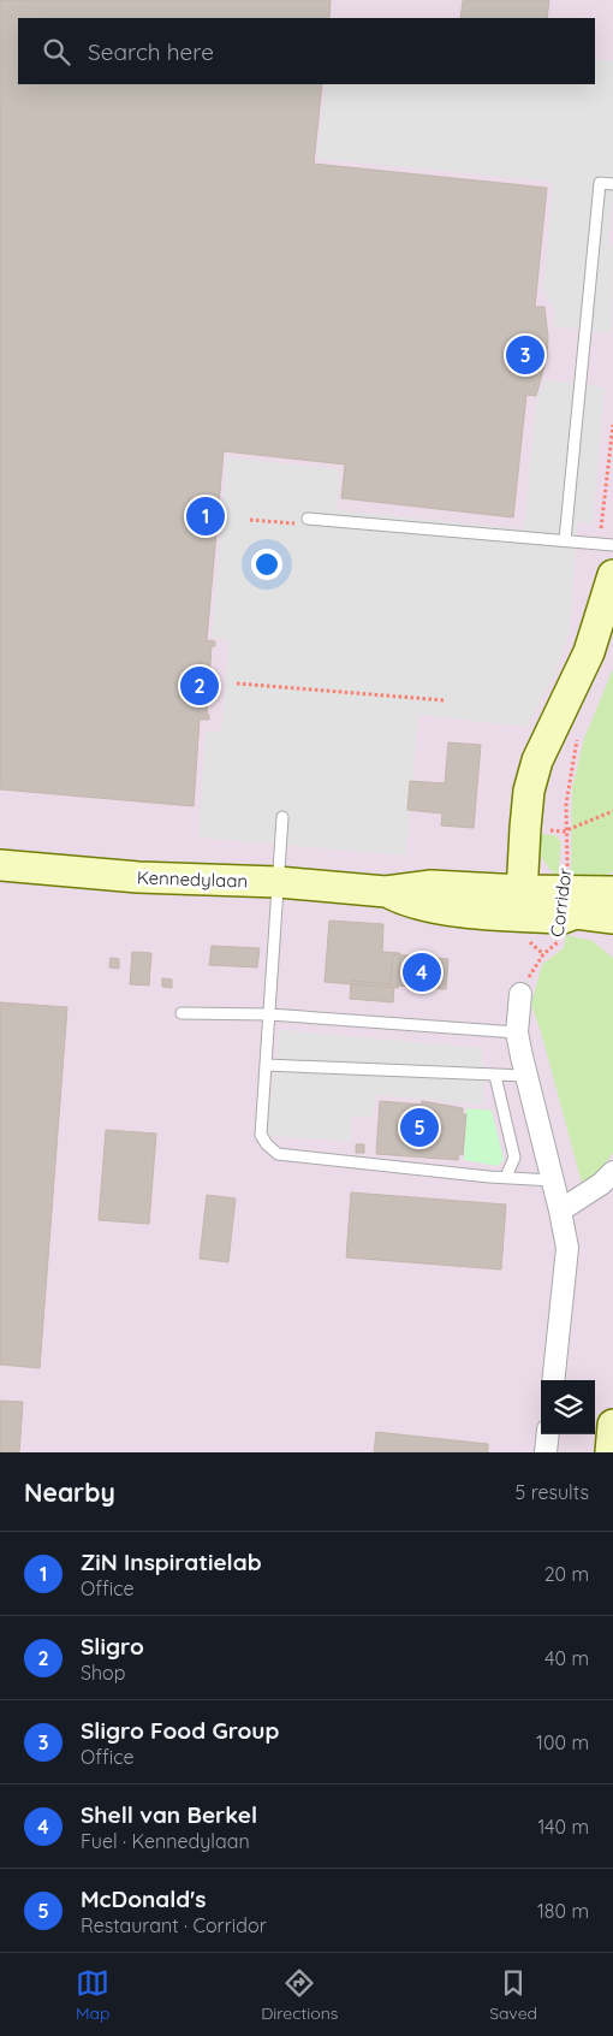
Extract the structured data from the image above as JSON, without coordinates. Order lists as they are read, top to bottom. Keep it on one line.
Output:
{"streets":{"street":["Kennedylaan"],"path":["Corridor"]},"crossings":[["Kennedylaan","Corridor"]],"page":{"search":"Search here","pins":["3","1","2","4","5"],"heading":["Nearby","5 results"],"list":[{"mark":"1","name":"ZiN Inspiratielab","note":"Office","value":"20 m"},{"mark":"2","name":"Sligro","note":"Shop","value":"40 m"},{"mark":"3","name":"Sligro Food Group","note":"Office","value":"100 m"},{"mark":"4","name":"Shell van Berkel","note":"Fuel · Kennedylaan","value":"140 m"},{"mark":"5","name":"McDonald's","note":"Restaurant · Corridor","value":"180 m"}],"nav":["Map","Directions","Saved"]}}
